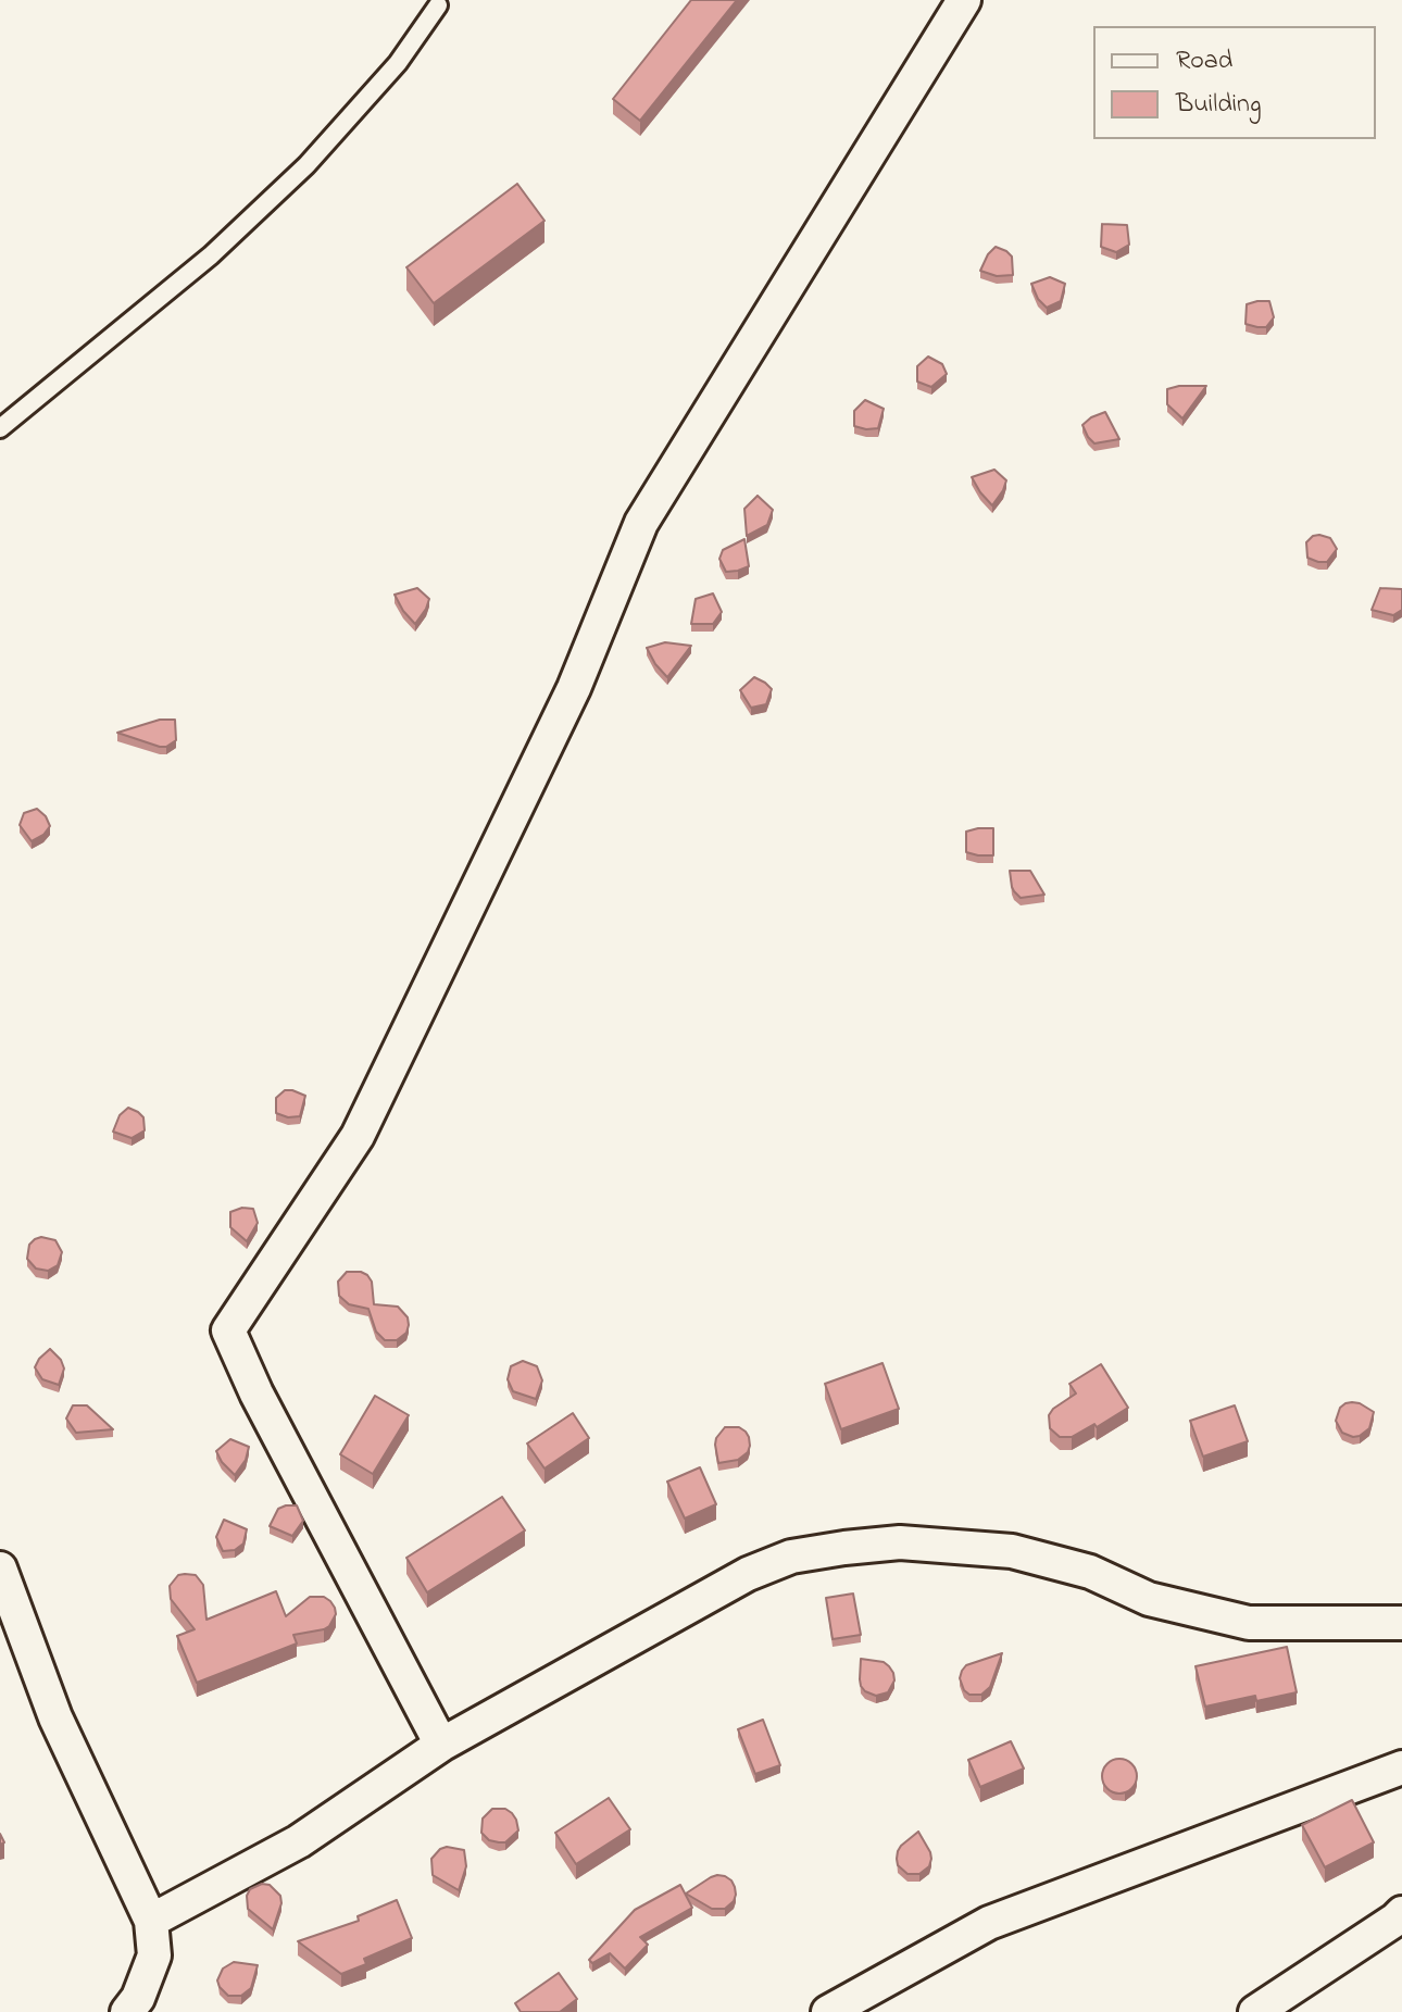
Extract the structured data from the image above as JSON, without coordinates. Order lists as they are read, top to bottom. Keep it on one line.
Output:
{"legend":["Road","Building"]}
